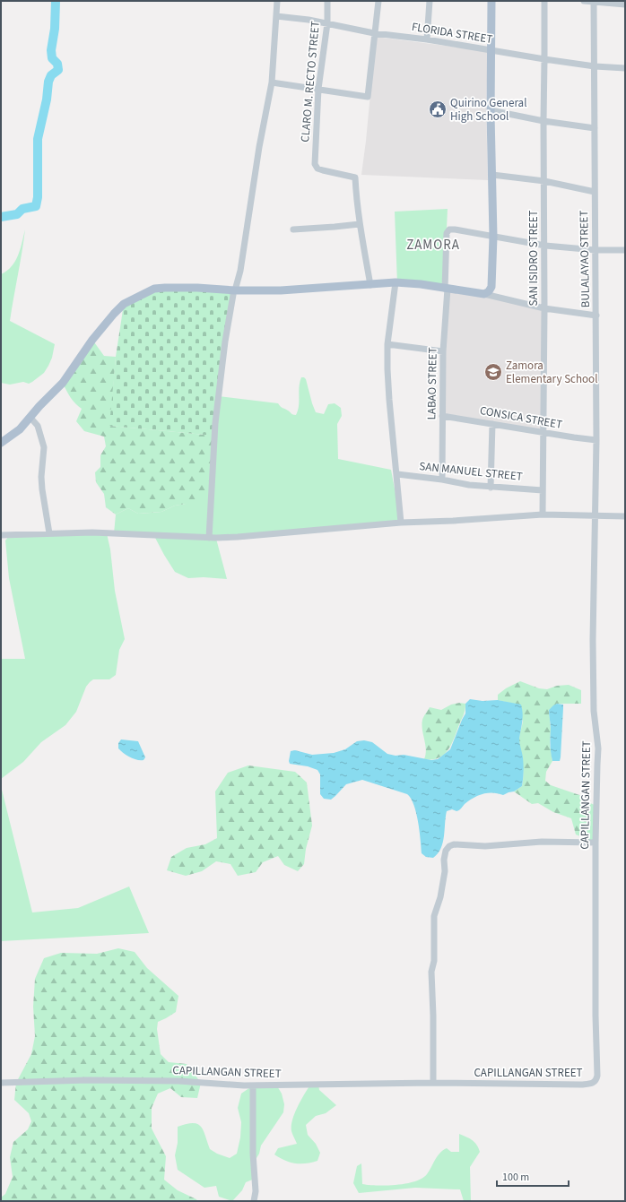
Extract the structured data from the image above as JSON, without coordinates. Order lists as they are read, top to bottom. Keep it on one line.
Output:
{"streets":{"street":["FLORIDA STREET","CLARO M. RECTO STREET","SAN ISIDRO STREET","BULALAYAO STREET","LABAO STREET","CONSICA STREET","SAN MANUEL STREET","CAPILLANGAN STREET"]},"crossings":[["FLORIDA STREET","CLARO M. RECTO STREET"],["FLORIDA STREET","SAN ISIDRO STREET"],["FLORIDA STREET","BULALAYAO STREET"],["SAN ISIDRO STREET","CONSICA STREET"],["SAN ISIDRO STREET","SAN MANUEL STREET"],["BULALAYAO STREET","CONSICA STREET"],["BULALAYAO STREET","CAPILLANGAN STREET"],["LABAO STREET","CONSICA STREET"],["LABAO STREET","SAN MANUEL STREET"]],"districts":["ZAMORA"],"places":{"public building":["Quirino General High School"],"school or university":["Zamora Elementary School"]},"scale_bar":"100 m"}
